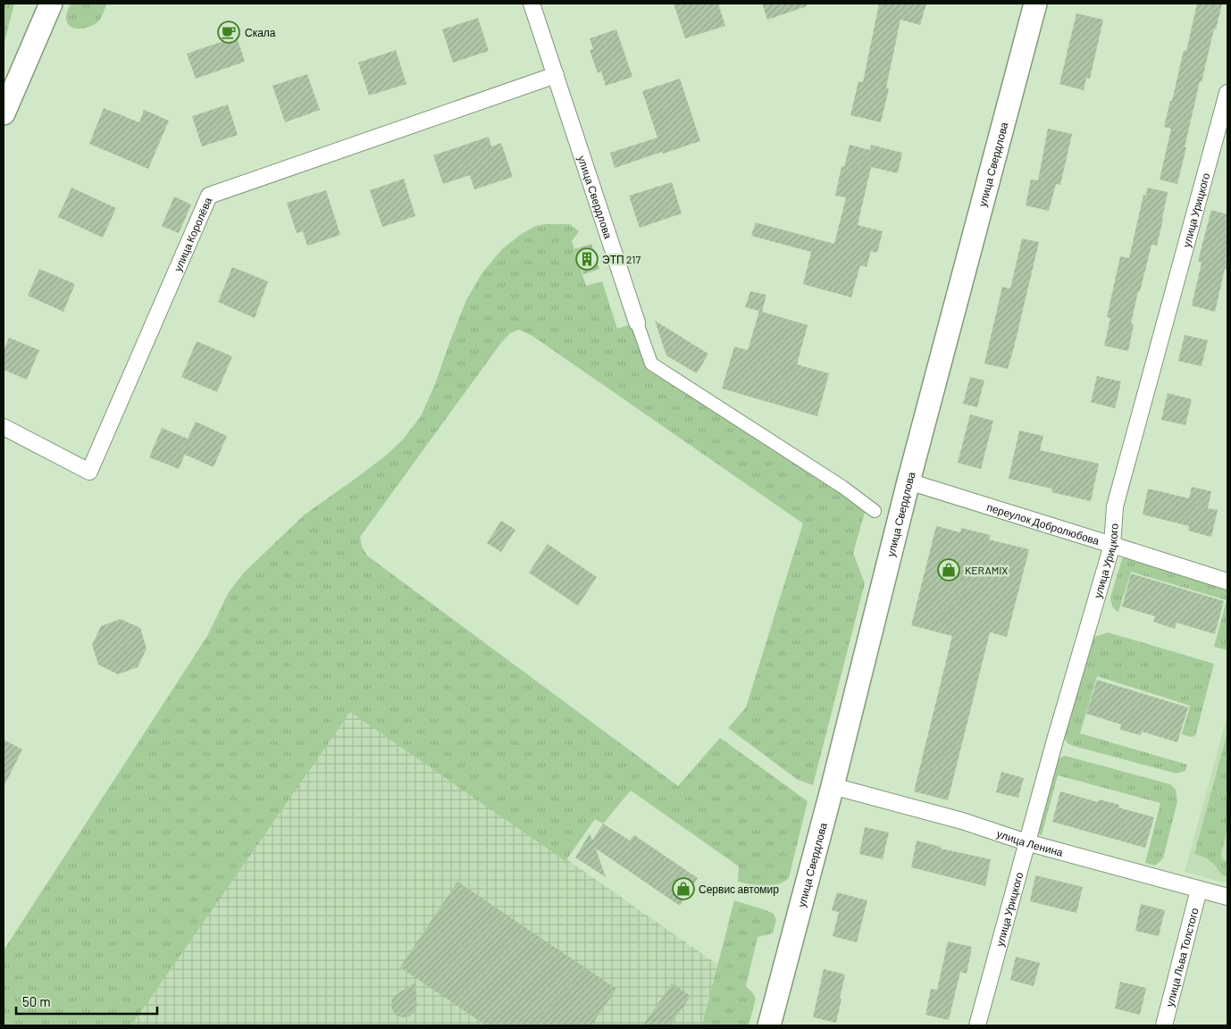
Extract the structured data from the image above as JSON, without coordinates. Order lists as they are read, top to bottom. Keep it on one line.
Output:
{"streets":{"main road":["улица Свердлова"],"street":["улица Урицкого","улица Королёва","переулок Добролюбова","улица Ленина","улица Льва Толстого"]},"crossings":[["улица Свердлова","улица Королёва"],["улица Свердлова","переулок Добролюбова"],["улица Свердлова","улица Ленина"],["улица Урицкого","переулок Добролюбова"],["улица Урицкого","улица Ленина"],["улица Ленина","улица Льва Толстого"]],"places":{"cafe":["Скала"],"building":["ЭТП 217"],"shop":["KERAMIX","Сервис автомир"]},"scale_bar":"50 m"}
